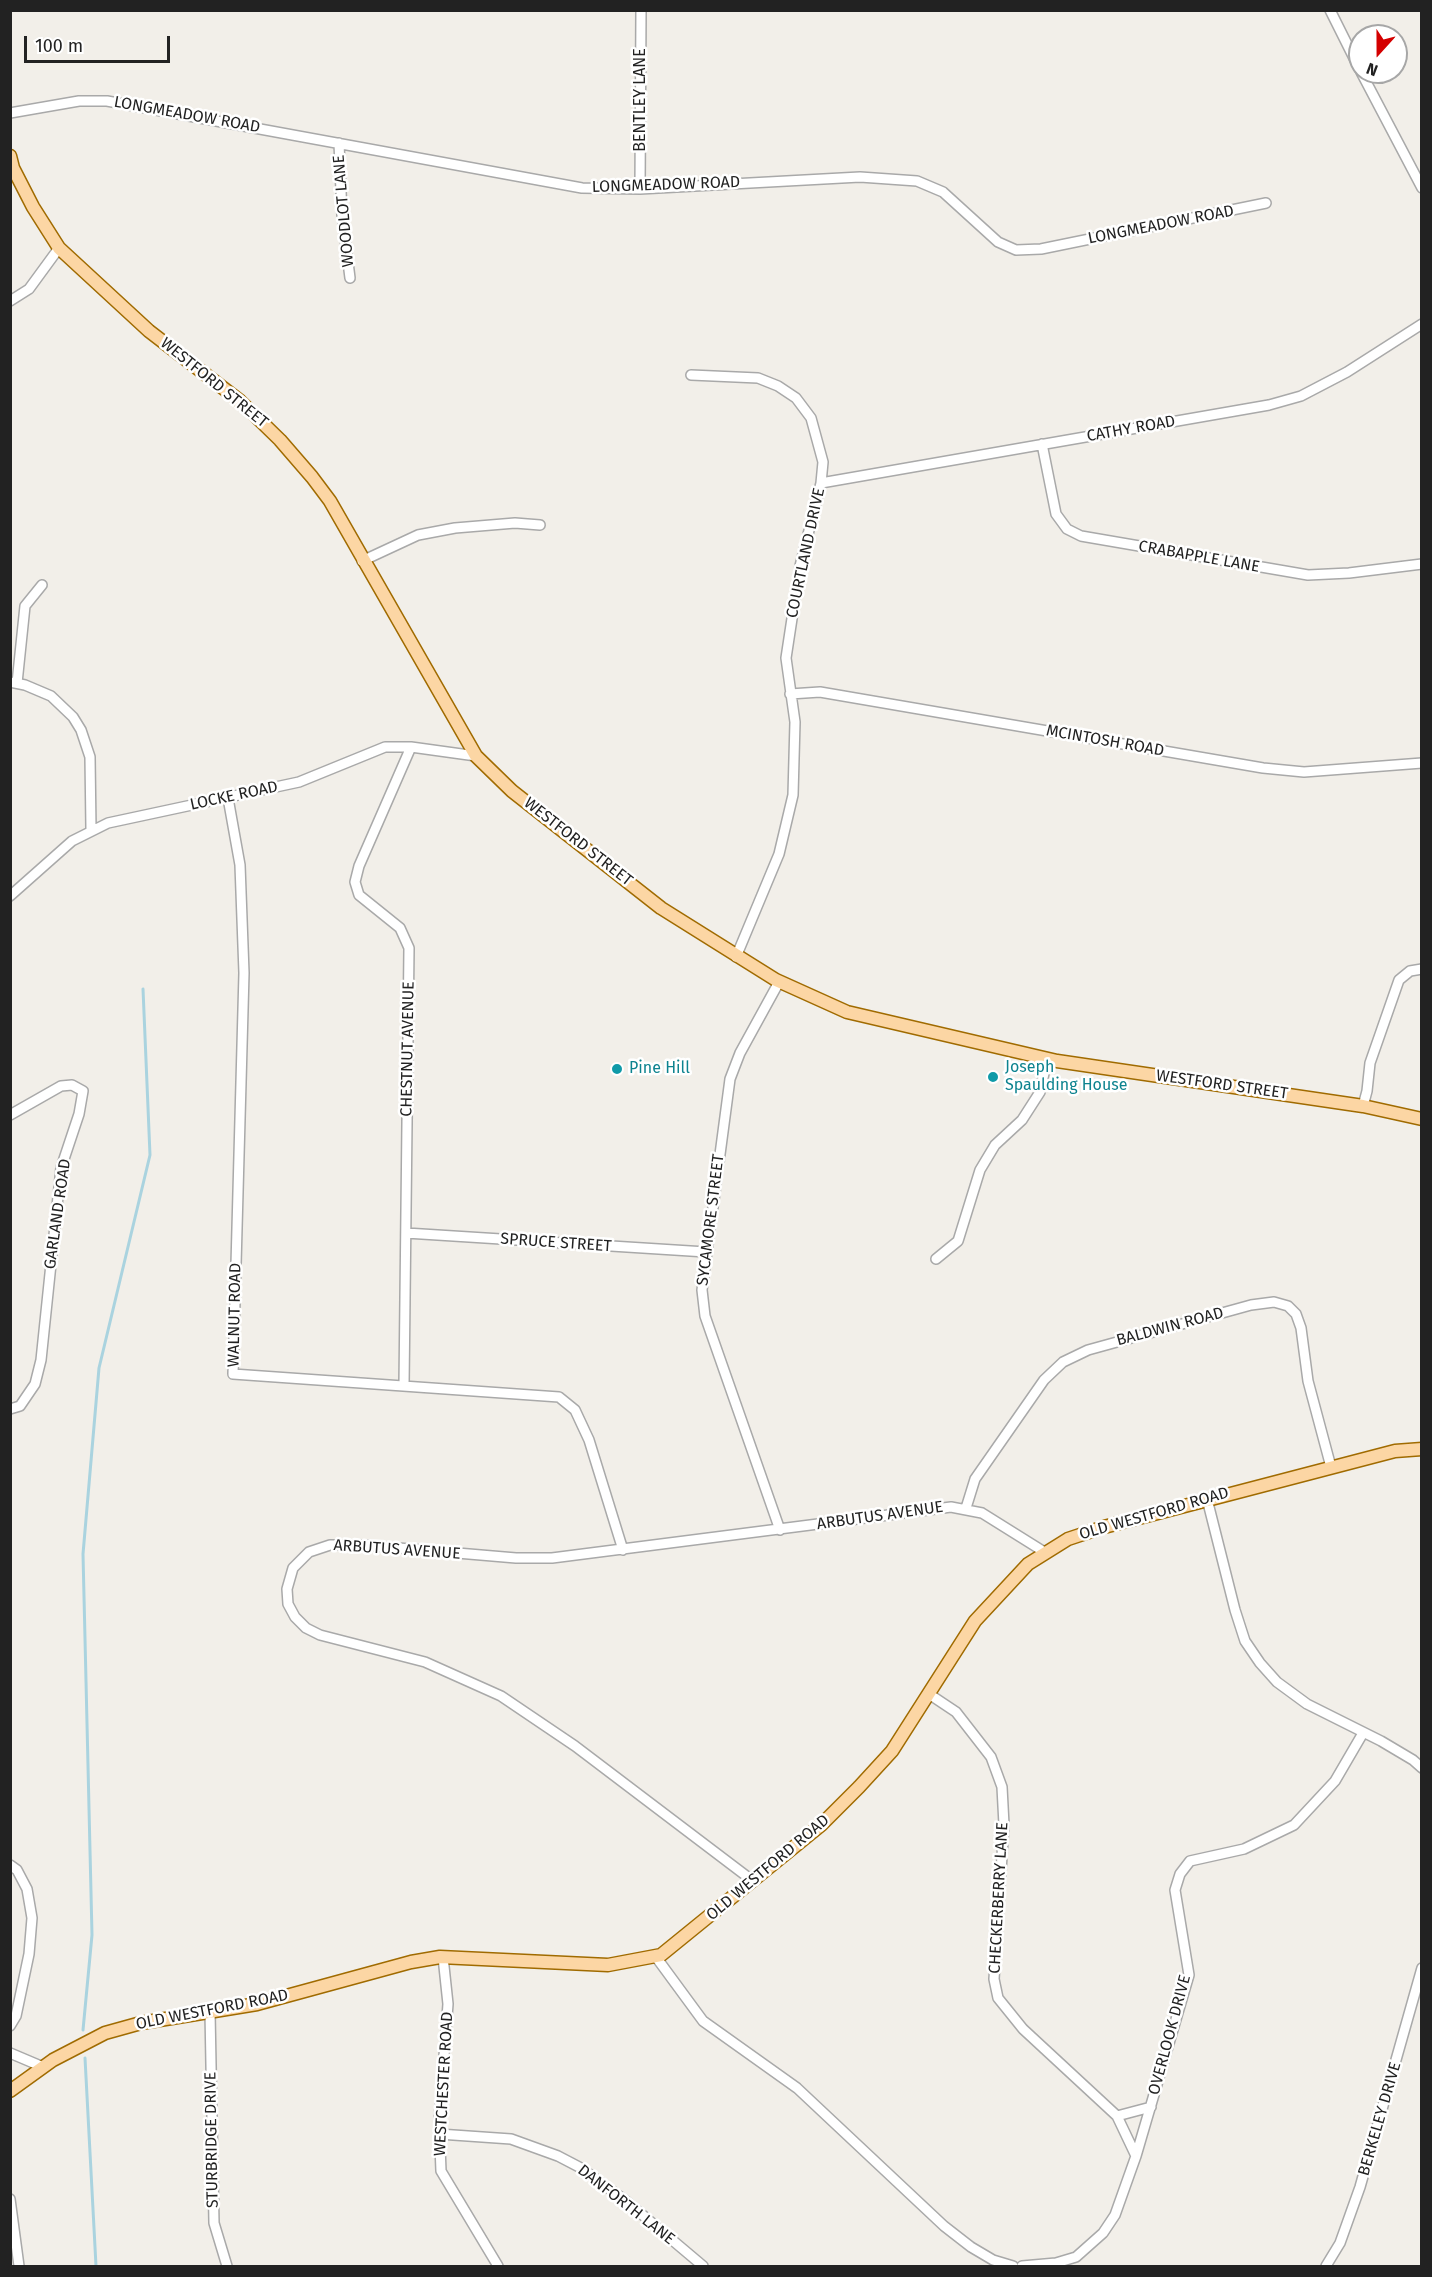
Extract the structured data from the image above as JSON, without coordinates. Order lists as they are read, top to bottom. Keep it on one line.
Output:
{"streets":{"main road":["WESTFORD STREET","OLD WESTFORD ROAD"],"street":["BENTLEY LANE","LONGMEADOW ROAD","WOODLOT LANE","CATHY ROAD","COURTLAND DRIVE","CRABAPPLE LANE","MCINTOSH ROAD","LOCKE ROAD","CHESTNUT AVENUE","GARLAND ROAD","SYCAMORE STREET","SPRUCE STREET","WALNUT ROAD","BALDWIN ROAD","ARBUTUS AVENUE","CHECKERBERRY LANE","OVERLOOK DRIVE","WESTCHESTER ROAD","BERKELEY DRIVE","STURBRIDGE DRIVE","DANFORTH LANE"]},"crossings":[["BENTLEY LANE","LONGMEADOW ROAD"],["LONGMEADOW ROAD","WOODLOT LANE"],["WESTFORD STREET","COURTLAND DRIVE"],["WESTFORD STREET","LOCKE ROAD"],["WESTFORD STREET","SYCAMORE STREET"],["CATHY ROAD","COURTLAND DRIVE"],["CATHY ROAD","CRABAPPLE LANE"],["COURTLAND DRIVE","MCINTOSH ROAD"],["LOCKE ROAD","CHESTNUT AVENUE"],["LOCKE ROAD","WALNUT ROAD"],["CHESTNUT AVENUE","SPRUCE STREET"],["CHESTNUT AVENUE","WALNUT ROAD"],["SYCAMORE STREET","SPRUCE STREET"],["SYCAMORE STREET","ARBUTUS AVENUE"],["WALNUT ROAD","ARBUTUS AVENUE"],["BALDWIN ROAD","OLD WESTFORD ROAD"],["BALDWIN ROAD","ARBUTUS AVENUE"],["OLD WESTFORD ROAD","ARBUTUS AVENUE"],["OLD WESTFORD ROAD","CHECKERBERRY LANE"],["OLD WESTFORD ROAD","WESTCHESTER ROAD"],["OLD WESTFORD ROAD","STURBRIDGE DRIVE"],["CHECKERBERRY LANE","OVERLOOK DRIVE"],["WESTCHESTER ROAD","DANFORTH LANE"]],"places":["Pine Hill","Joseph Spaulding House"],"scale_bar":"100 m","north":"bottom"}
